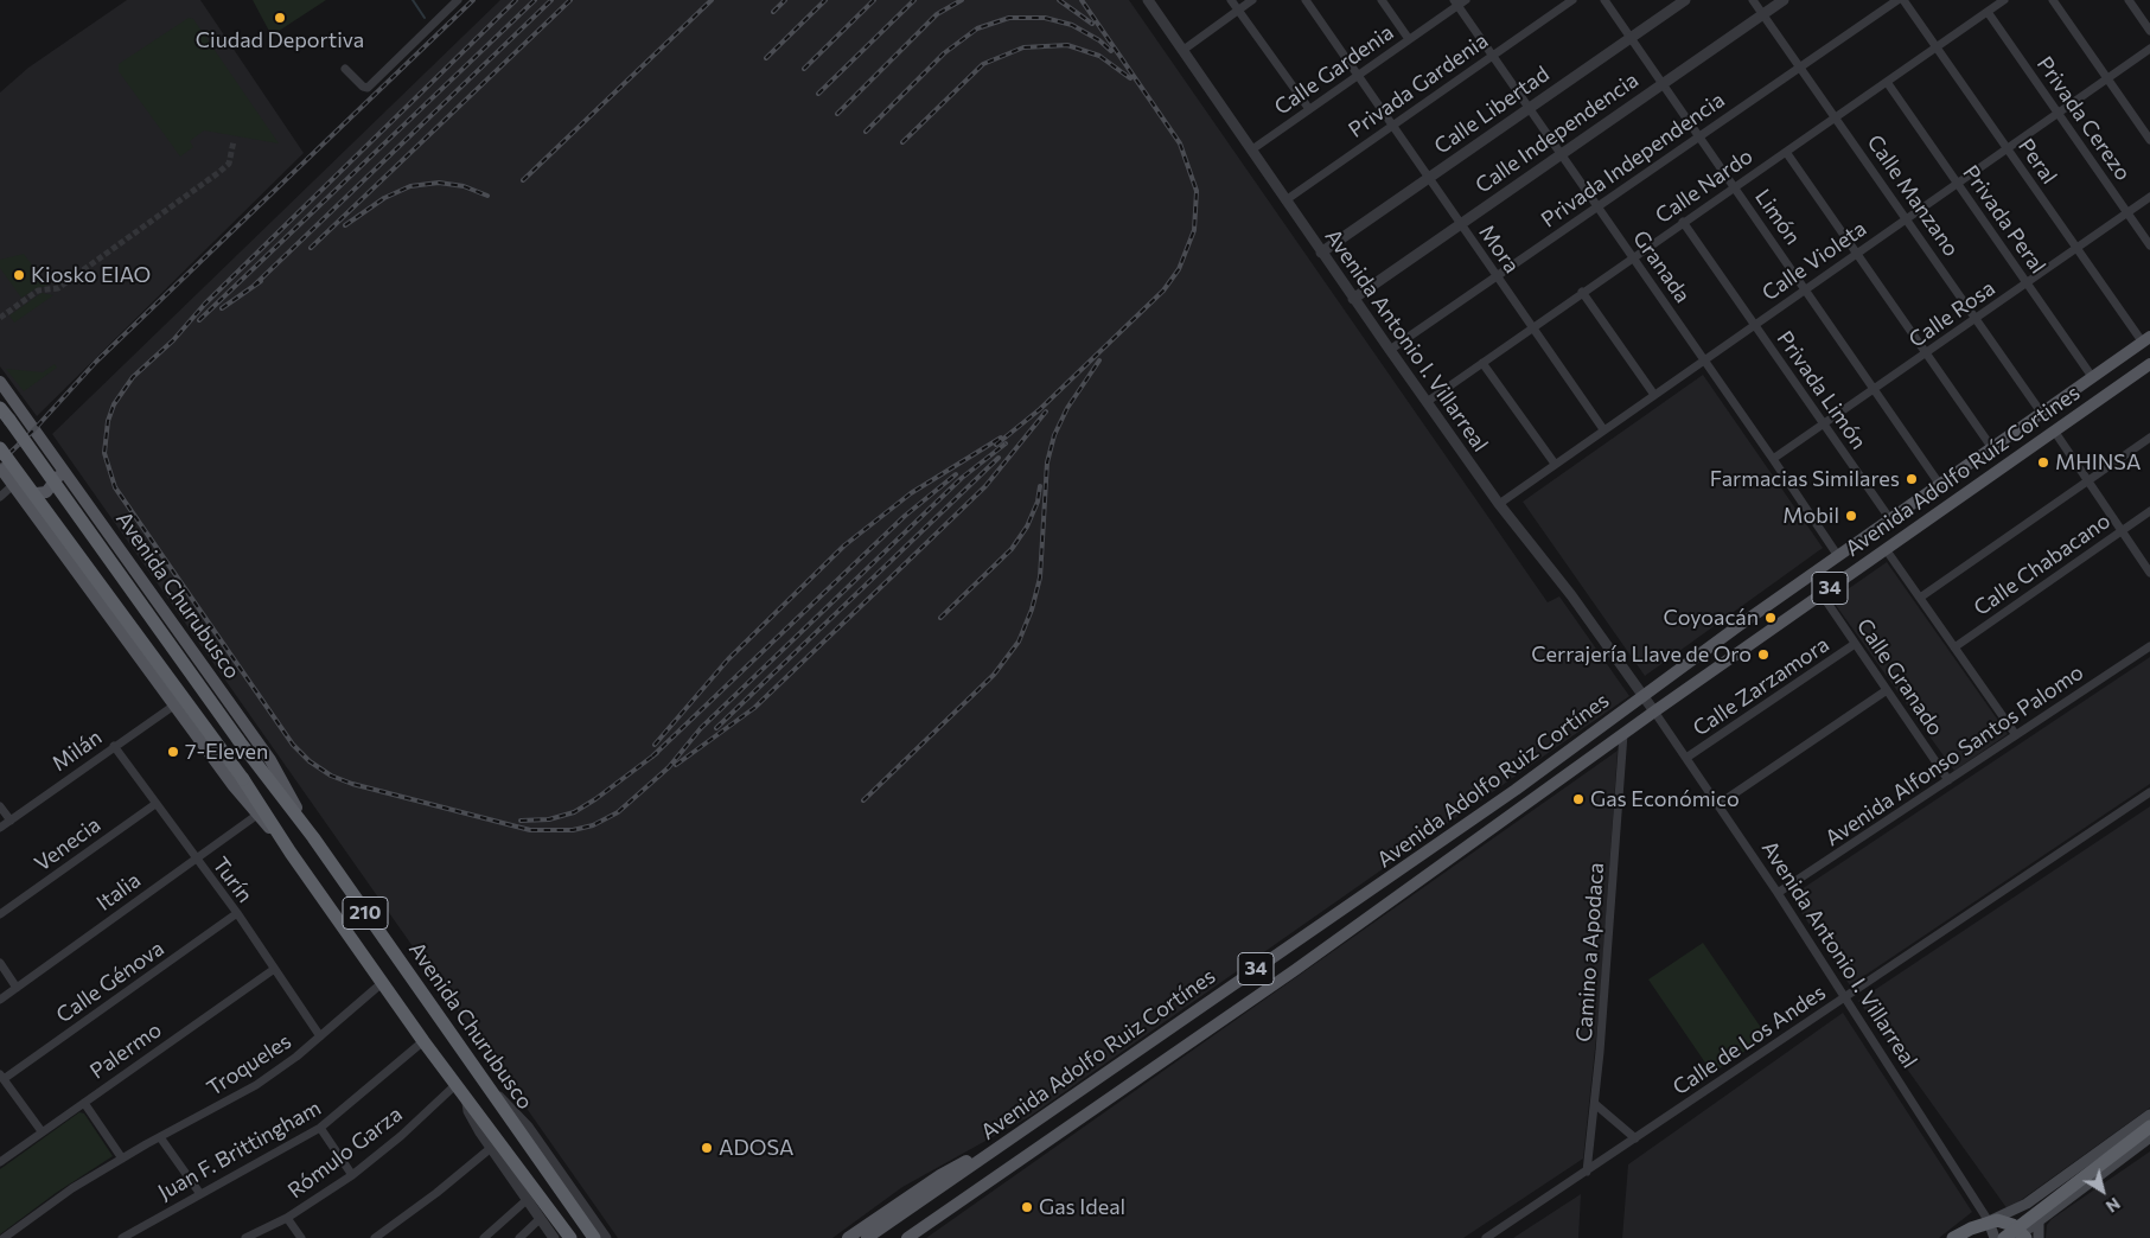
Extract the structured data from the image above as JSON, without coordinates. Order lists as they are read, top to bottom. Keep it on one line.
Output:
{"streets":{"highway":["Avenida Churubusco","210"],"main road":["Avenida Adolfo Ruíz Cortines","34","Avenida Adolfo Ruiz Cortínes"],"street":["Calle Gardenia","Privada Gardenia","Calle Libertad","Privada Cerezo","Calle Independencia","Privada Independencia","Peral","Calle Nardo","Calle Manzano","Limón","Privada Peral","Mora","Calle Violeta","Granada","Calle Rosa","Avenida Antonio I. Villarreal","Privada Limón","Calle Chabacano","Calle Granado","Calle Zarzamora","Milán","Avenida Alfonso Santos Palomo","Venecia","Turín","Italia","Camino a Apodaca","Calle Génova","Calle de Los Andes","Palermo","Troqueles","Juan F. Brittingham","Rómulo Garza"]},"crossings":[["Calle Gardenia","Mora"],["Calle Gardenia","Granada"],["Calle Gardenia","Avenida Antonio I. Villarreal"],["Privada Gardenia","Mora"],["Privada Gardenia","Granada"],["Privada Gardenia","Avenida Antonio I. Villarreal"],["Calle Libertad","Limón"],["Calle Libertad","Mora"],["Calle Libertad","Granada"],["Calle Libertad","Avenida Antonio I. Villarreal"],["Privada Cerezo","Calle Nardo"],["Privada Cerezo","Calle Violeta"],["Privada Cerezo","Calle Rosa"],["Calle Independencia","Calle Manzano"],["Calle Independencia","Limón"],["Calle Independencia","Mora"],["Calle Independencia","Granada"],["Calle Independencia","Avenida Antonio I. Villarreal"],["Privada Independencia","Calle Manzano"],["Privada Independencia","Limón"],["Privada Independencia","Mora"],["Privada Independencia","Granada"],["Privada Independencia","Avenida Antonio I. Villarreal"],["Peral","Calle Nardo"],["Peral","Calle Violeta"],["Peral","Calle Rosa"],["Peral","Avenida Adolfo Ruíz Cortines"],["Calle Nardo","Calle Manzano"],["Calle Nardo","Limón"],["Calle Nardo","Privada Peral"],["Calle Nardo","Mora"],["Calle Nardo","Granada"],["Calle Nardo","Avenida Antonio I. Villarreal"],["Calle Nardo","Privada Limón"],["Calle Manzano","Calle Violeta"],["Calle Manzano","Calle Rosa"],["Calle Manzano","Avenida Adolfo Ruíz Cortines"],["Limón","Calle Violeta"],["Limón","Calle Rosa"],["Limón","Avenida Adolfo Ruíz Cortines"],["Privada Peral","Calle Violeta"],["Privada Peral","Calle Rosa"],["Privada Peral","Avenida Adolfo Ruíz Cortines"],["Mora","Calle Violeta"],["Calle Violeta","Granada"],["Calle Violeta","Avenida Antonio I. Villarreal"],["Calle Violeta","Privada Limón"],["Granada","Calle Rosa"],["Granada","Avenida Adolfo Ruíz Cortines"],["Calle Rosa","Privada Limón"],["Avenida Antonio I. Villarreal","Avenida Adolfo Ruíz Cortines"],["Avenida Antonio I. Villarreal","Calle Zarzamora"],["Avenida Antonio I. Villarreal","Avenida Alfonso Santos Palomo"],["Avenida Antonio I. Villarreal","Avenida Adolfo Ruiz Cortínes"],["Avenida Antonio I. Villarreal","Calle de Los Andes"],["Privada Limón","Avenida Adolfo Ruíz Cortines"],["Avenida Adolfo Ruíz Cortines","Calle Granado"],["Avenida Adolfo Ruíz Cortines","Avenida Adolfo Ruiz Cortínes"],["Avenida Adolfo Ruíz Cortines","Camino a Apodaca"],["Avenida Churubusco","Milán"],["Avenida Churubusco","Italia"],["Avenida Churubusco","Troqueles"],["Avenida Churubusco","Juan F. Brittingham"],["Avenida Churubusco","Rómulo Garza"],["Calle Granado","Calle Zarzamora"],["Calle Granado","Avenida Alfonso Santos Palomo"],["Milán","Turín"],["Avenida Adolfo Ruiz Cortínes","Camino a Apodaca"],["Venecia","Turín"],["Turín","Italia"],["Turín","Calle Génova"],["Turín","Palermo"],["Turín","Troqueles"],["Camino a Apodaca","Calle de Los Andes"]],"places":["Ciudad Deportiva","Kiosko EIAO","MHINSA","Farmacias Similares","Mobil","Coyoacán","Cerrajería Llave de Oro","7-Eleven","Gas Económico","ADOSA","Gas Ideal"],"north":"bottom right"}
